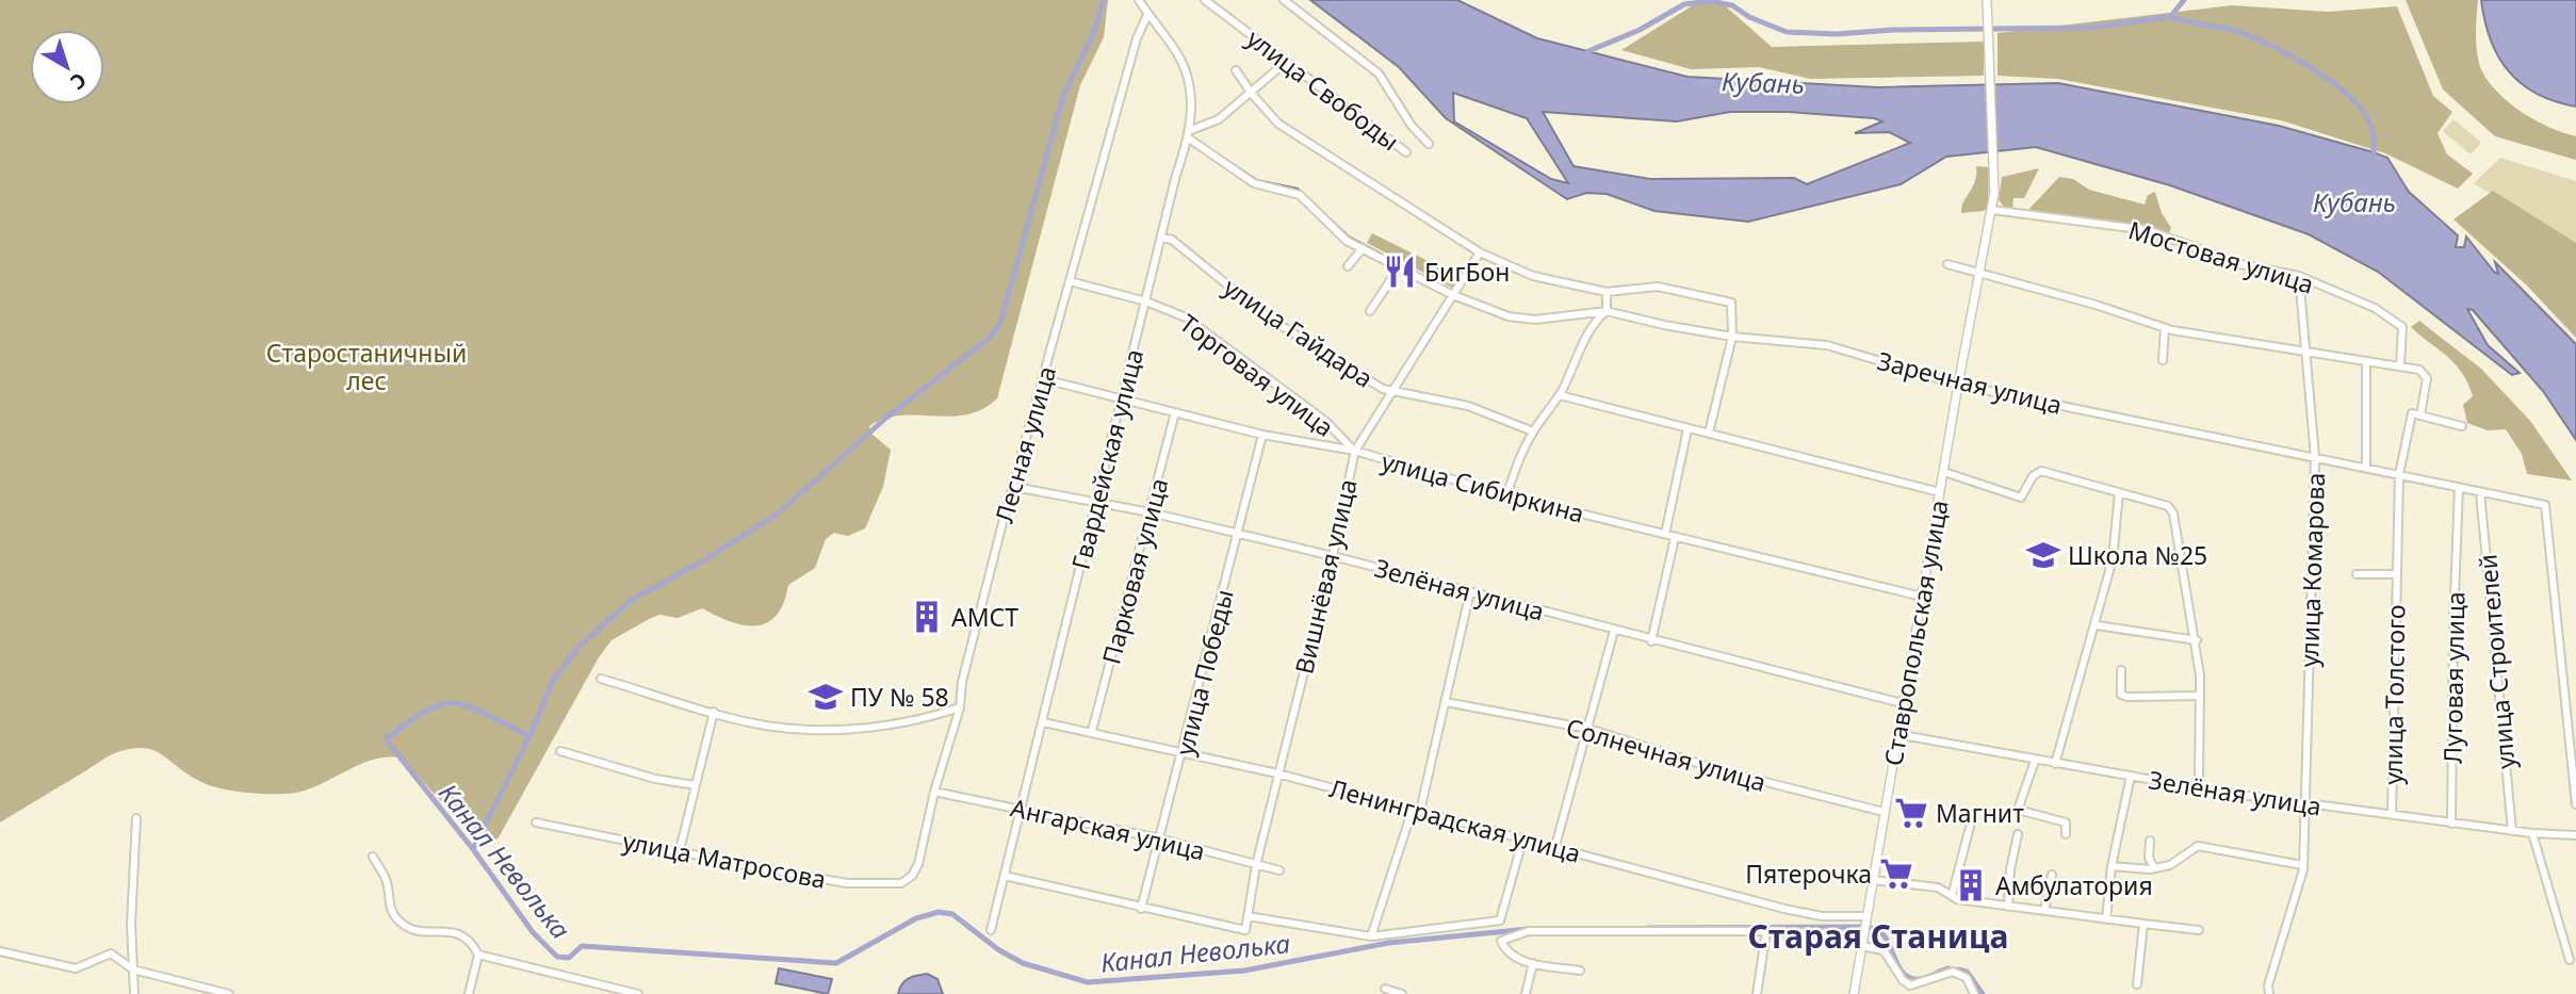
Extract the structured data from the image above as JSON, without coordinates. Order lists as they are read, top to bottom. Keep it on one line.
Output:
{"streets":{"main road":["Ставропольская улица"],"street":["улица Свободы","Мостовая улица","улица Гайдара","Торговая улица","Заречная улица","Лесная улица","Гвардейская улица","улица Сибиркина","улица Комарова","Парковая улица","Вишнёвая улица","Зелёная улица","улица Строителей","улица Победы","Луговая улица","улица Толстого","Солнечная улица","Ленинградская улица","Ангарская улица","улица Матросова"]},"crossings":[["Мостовая улица","улица Комарова"],["Мостовая улица","Ставропольская улица"],["улица Гайдара","Гвардейская улица"],["улица Гайдара","Вишнёвая улица"],["Торговая улица","Лесная улица"],["Торговая улица","Гвардейская улица"],["Торговая улица","улица Сибиркина"],["Торговая улица","Вишнёвая улица"],["Заречная улица","Гвардейская улица"],["Заречная улица","улица Комарова"],["Заречная улица","Вишнёвая улица"],["Заречная улица","Ставропольская улица"],["Заречная улица","улица Строителей"],["Заречная улица","Луговая улица"],["Заречная улица","улица Толстого"],["Лесная улица","Гвардейская улица"],["Лесная улица","улица Сибиркина"],["Лесная улица","Зелёная улица"],["Лесная улица","Ангарская улица"],["Лесная улица","улица Матросова"],["Гвардейская улица","улица Сибиркина"],["Гвардейская улица","Зелёная улица"],["Гвардейская улица","Ленинградская улица"],["Гвардейская улица","Ангарская улица"],["улица Сибиркина","Парковая улица"],["улица Сибиркина","Вишнёвая улица"],["улица Сибиркина","Ставропольская улица"],["улица Сибиркина","улица Победы"],["улица Комарова","Зелёная улица"],["Парковая улица","Зелёная улица"],["Парковая улица","Ленинградская улица"],["Вишнёвая улица","Зелёная улица"],["Вишнёвая улица","улица Победы"],["Вишнёвая улица","Ленинградская улица"],["Вишнёвая улица","Ангарская улица"],["Зелёная улица","Ставропольская улица"],["Зелёная улица","улица Строителей"],["Зелёная улица","улица Победы"],["Зелёная улица","Луговая улица"],["Зелёная улица","улица Толстого"],["Ставропольская улица","Солнечная улица"],["Ставропольская улица","Ленинградская улица"],["улица Победы","Ленинградская улица"],["улица Победы","Ангарская улица"]],"districts":["Старая Станица"],"water":["Кубань","Канал Неволька"],"parks":["Старостаничный лес"],"places":{"restaurant":["БигБон"],"school or university":["Школа №25","ПУ № 58"],"building":["АМСТ","Амбулатория"],"supermarket":["Магнит","Пятерочка"]},"north":"bottom right"}
